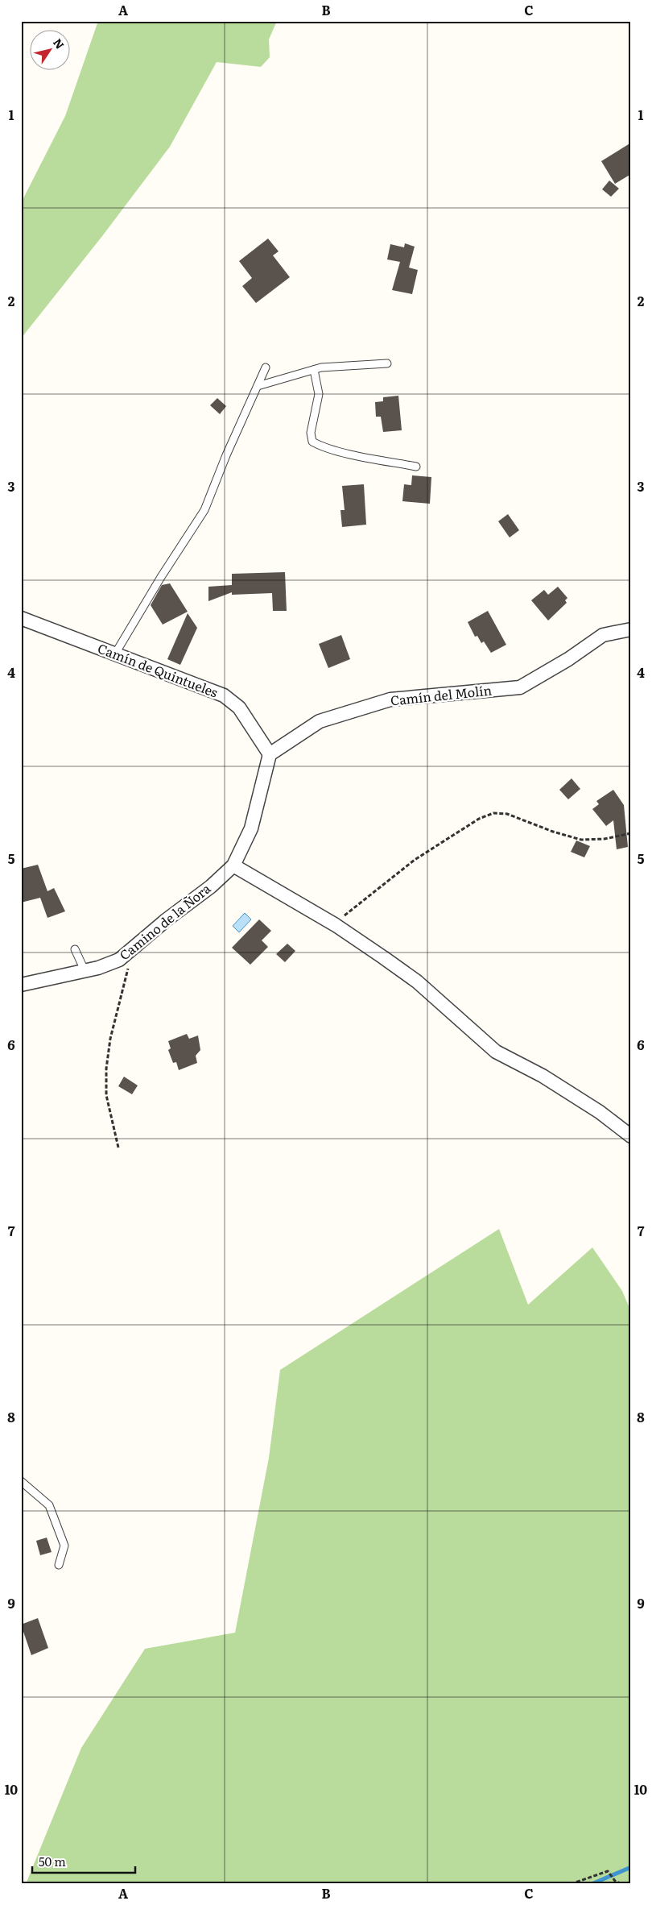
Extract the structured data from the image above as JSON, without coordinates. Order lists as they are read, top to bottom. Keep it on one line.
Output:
{"streets":{"street":["Camín de Quintueles","Camín del Molín","Camino de la Ñora"]},"crossings":[["Camín de Quintueles","Camín del Molín"]],"scale_bar":"50 m","north":"top right","grid":{"columns":["A","B","C"],"rows":["1","2","3","4","5","6","7","8","9","10"]}}
